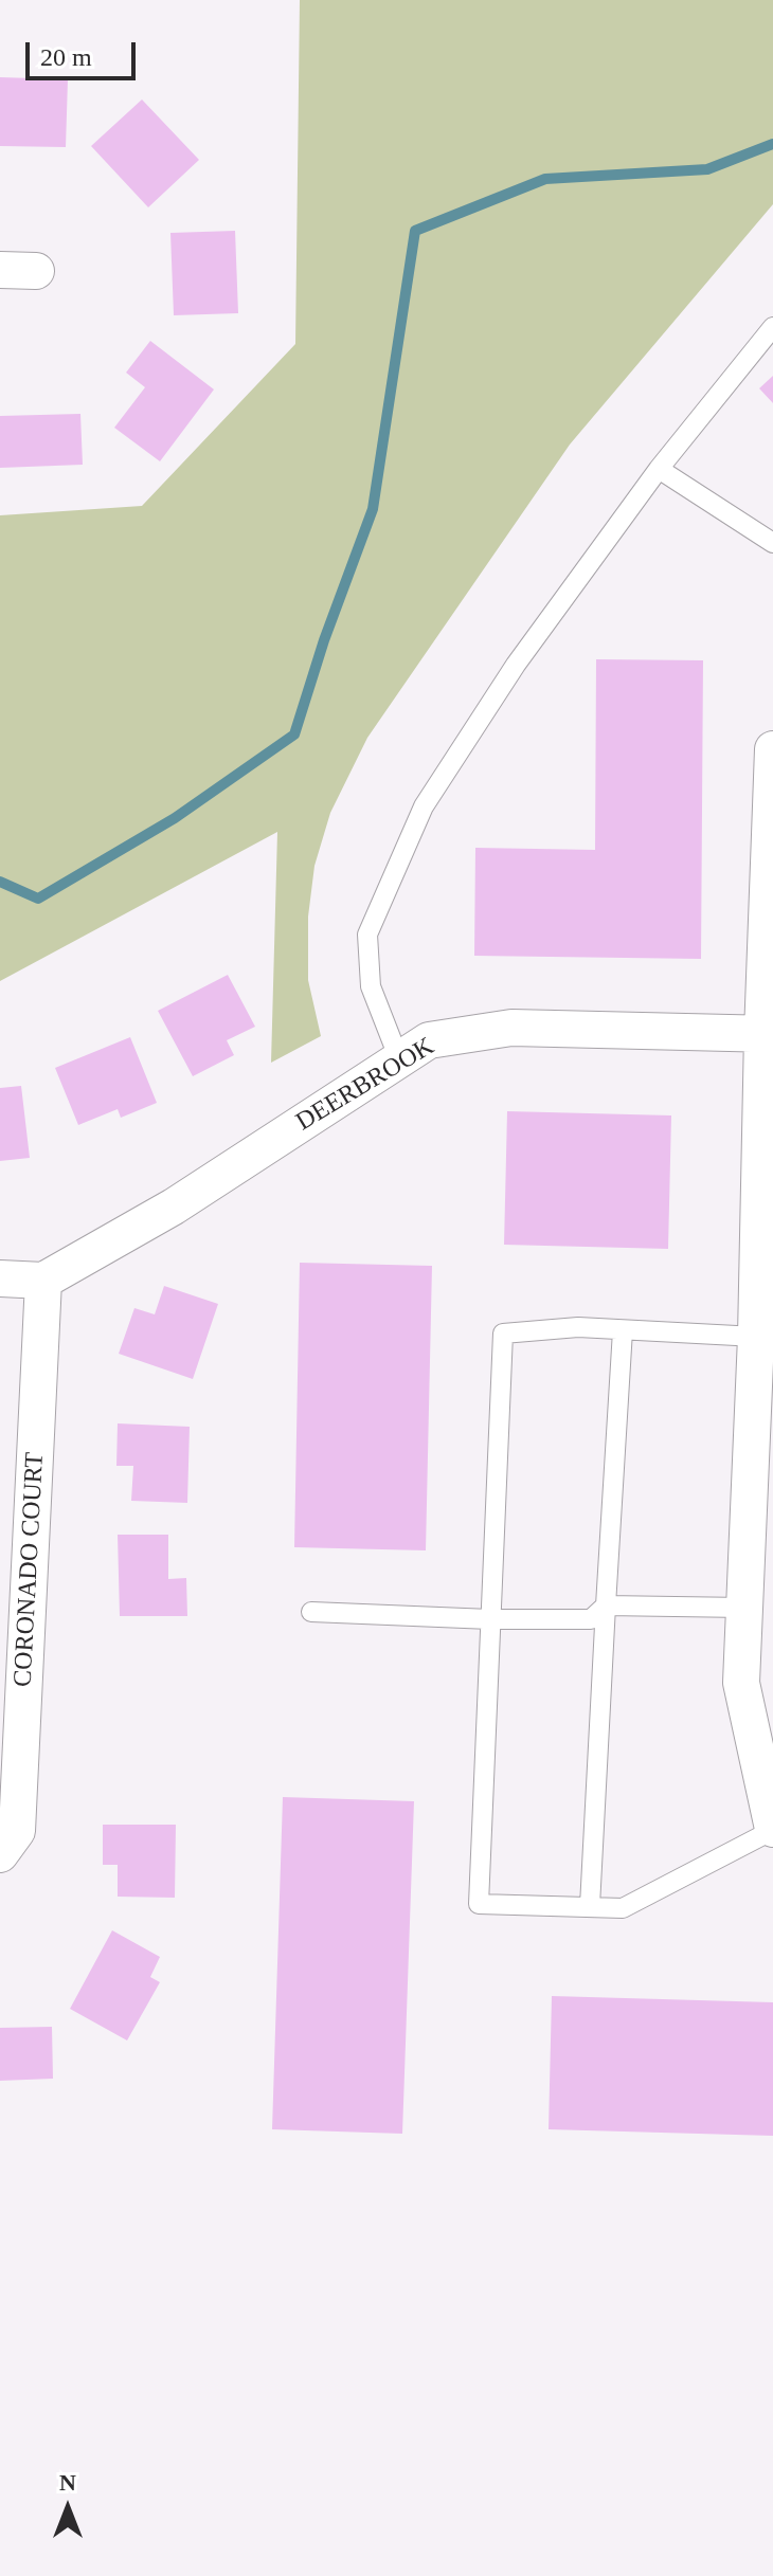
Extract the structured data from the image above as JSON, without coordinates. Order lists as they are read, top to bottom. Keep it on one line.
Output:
{"streets":{"street":["DEERBROOK","CORONADO COURT"]},"crossings":[["DEERBROOK","CORONADO COURT"]],"scale_bar":"20 m","north":"top"}
